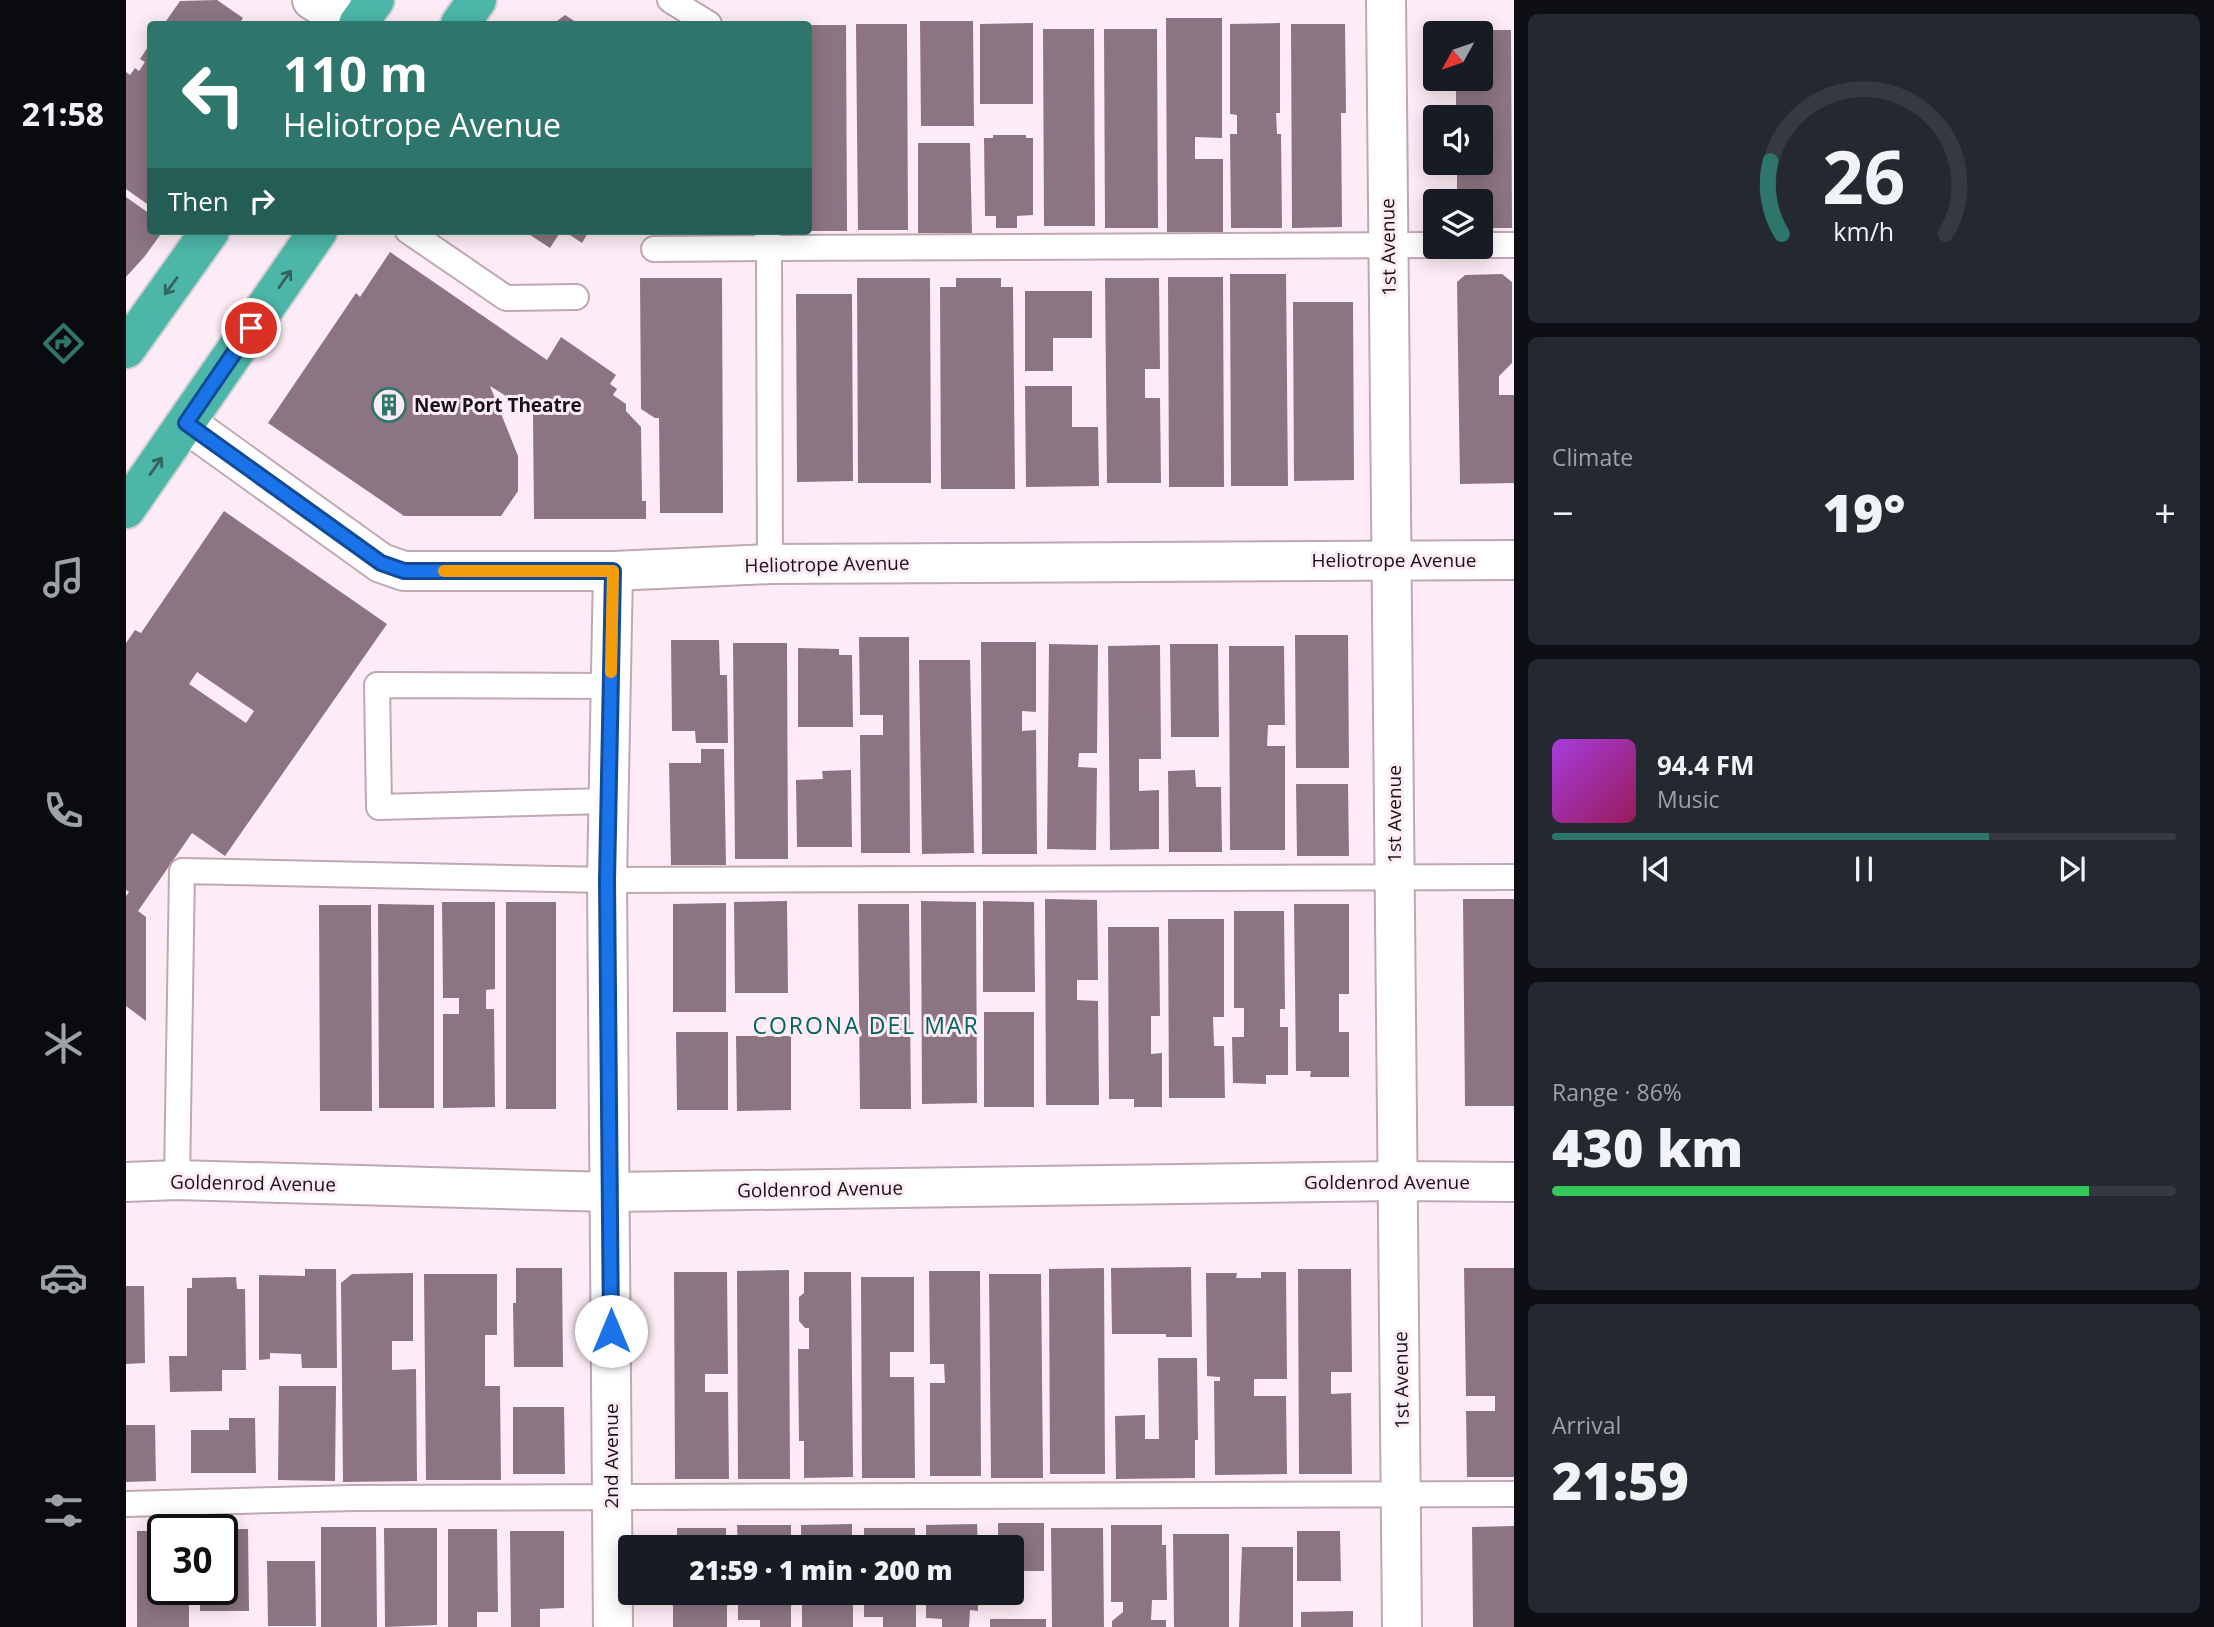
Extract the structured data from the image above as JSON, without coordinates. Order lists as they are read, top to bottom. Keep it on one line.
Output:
{"streets":{"street":["1st Avenue","Heliotrope Avenue","Goldenrod Avenue","2nd Avenue"]},"crossings":[["1st Avenue","Heliotrope Avenue"],["1st Avenue","Goldenrod Avenue"],["Heliotrope Avenue","2nd Avenue"],["Goldenrod Avenue","2nd Avenue"]],"districts":["CORONA DEL MAR"],"places":{"building":["New Port Theatre"]},"north":"bottom left","page":{"tabs":"21:58","turn":["110 m","Heliotrope Avenue"],"then":"Then","tile":["Climate",["Range · 86%","430 km"],["Arrival","21:59"]],"heat":["−","19°","+"],"song":["94.4 FM","Music"],"limit":"30","trip":"21:59 · 1 min · 200 m","gauge":["26","km/h"]}}
